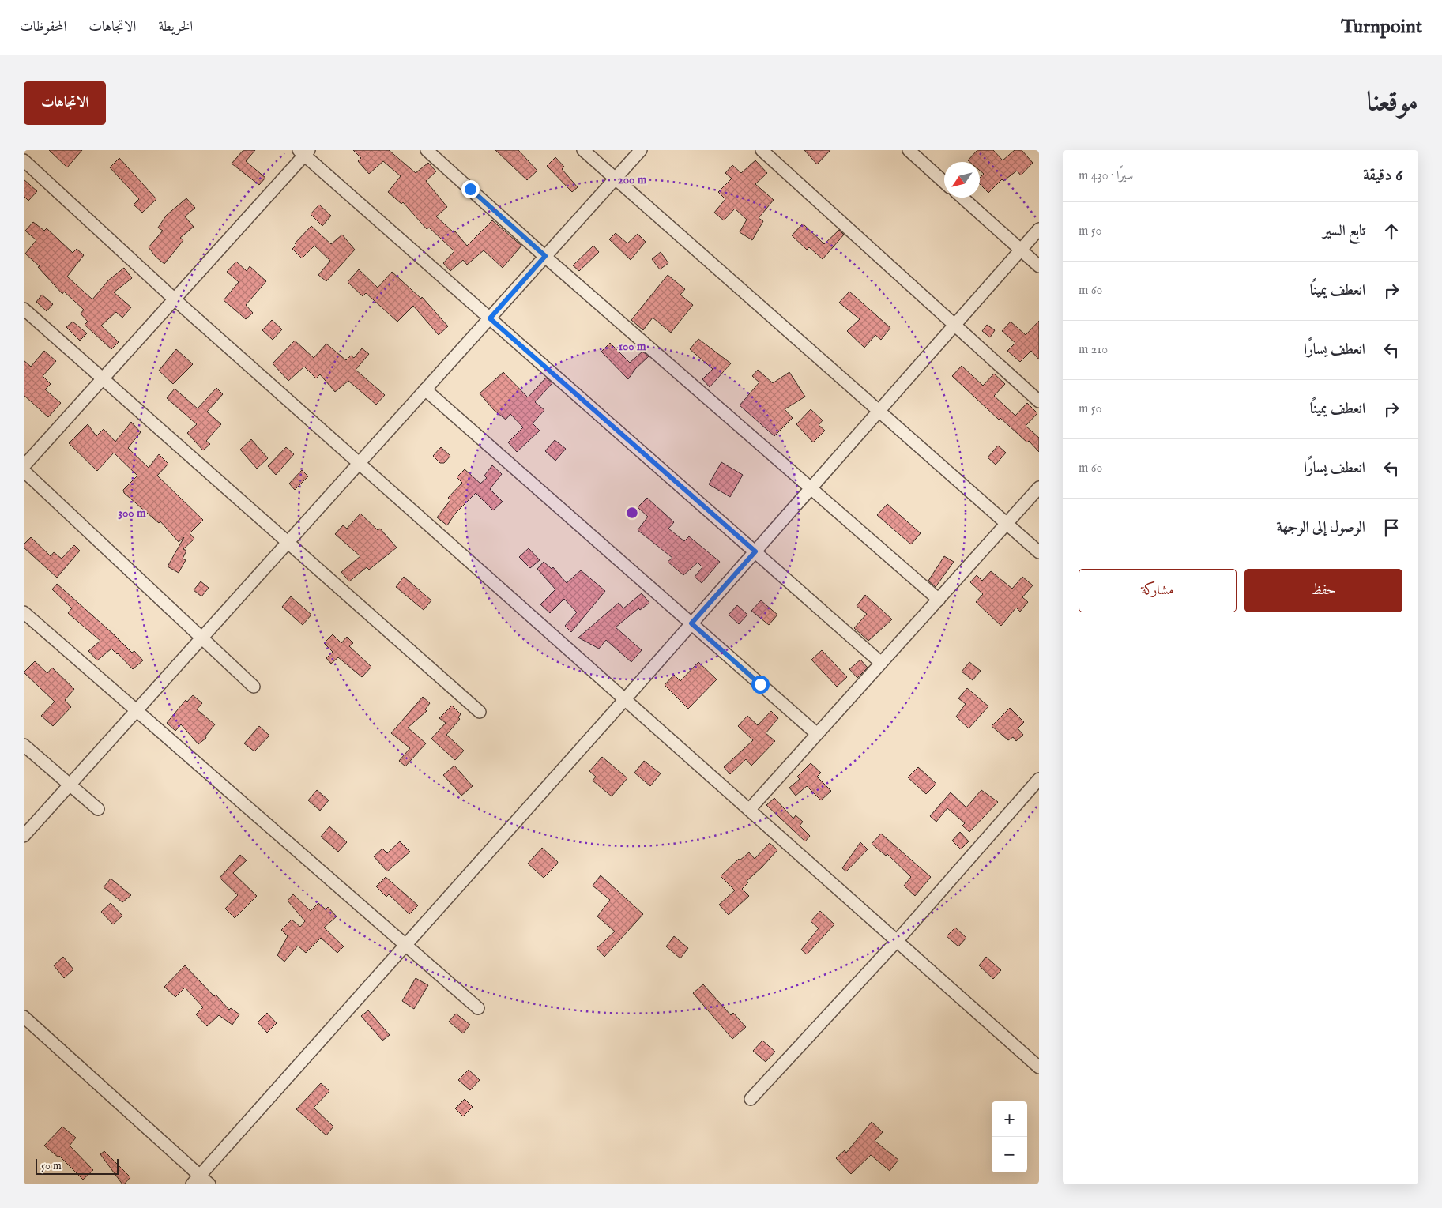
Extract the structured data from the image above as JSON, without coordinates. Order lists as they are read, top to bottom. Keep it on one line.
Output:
{"scale_bar":"50 m","north":"bottom left","page":{"header":"Turnpoint","nav":["الخريطة","الاتجاهات","المحفوظات"],"title":"موقعنا","buttons":["الاتجاهات",["حفظ","مشاركة"]],"heading":["6 دقيقة","سيرًا · 430 m"],"list":[["تابع السير","50 m"],["انعطف يمينًا","60 m"],["انعطف يسارًا","210 m"],["انعطف يمينًا","50 m"],["انعطف يسارًا","60 m"],"الوصول إلى الوجهة"],"map_buttons":["+","−"],"scale":"50 m"},"rings":["200 m","100 m","300 m"]}
